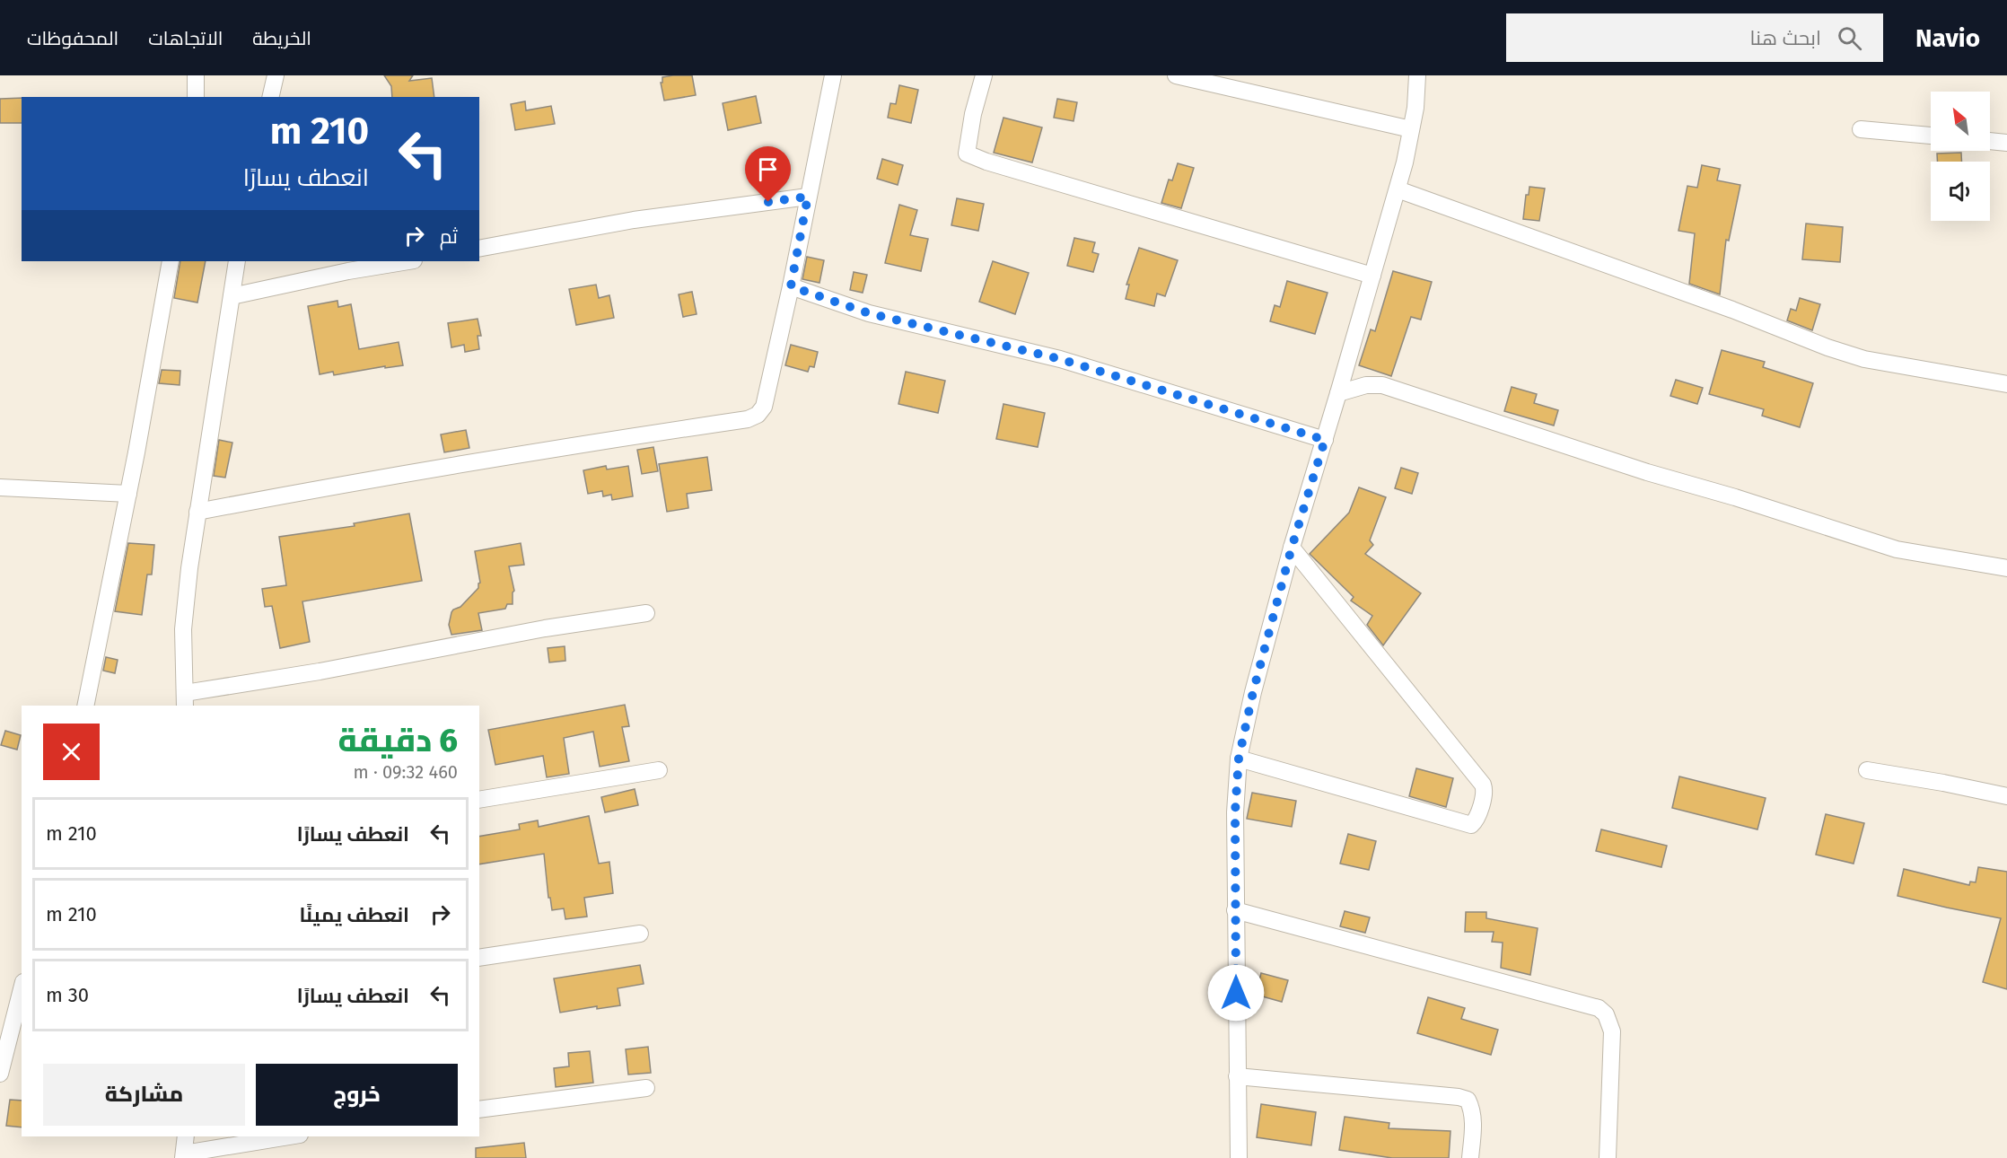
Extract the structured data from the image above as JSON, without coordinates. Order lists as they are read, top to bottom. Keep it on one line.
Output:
{"north":"top left","page":{"header":"Navio","search":"ابحث هنا","nav":["الخريطة","الاتجاهات","المحفوظات"],"turn":["210 m","انعطف يسارًا"],"then":"ثم","heading":["6 دقيقة","460 m · 09:32"],"list":[{"name":"انعطف يسارًا","value":"210 m"},{"name":"انعطف يمينًا","value":"210 m"},{"name":"انعطف يسارًا","value":"30 m"}],"buttons":["خروج","مشاركة"]}}
